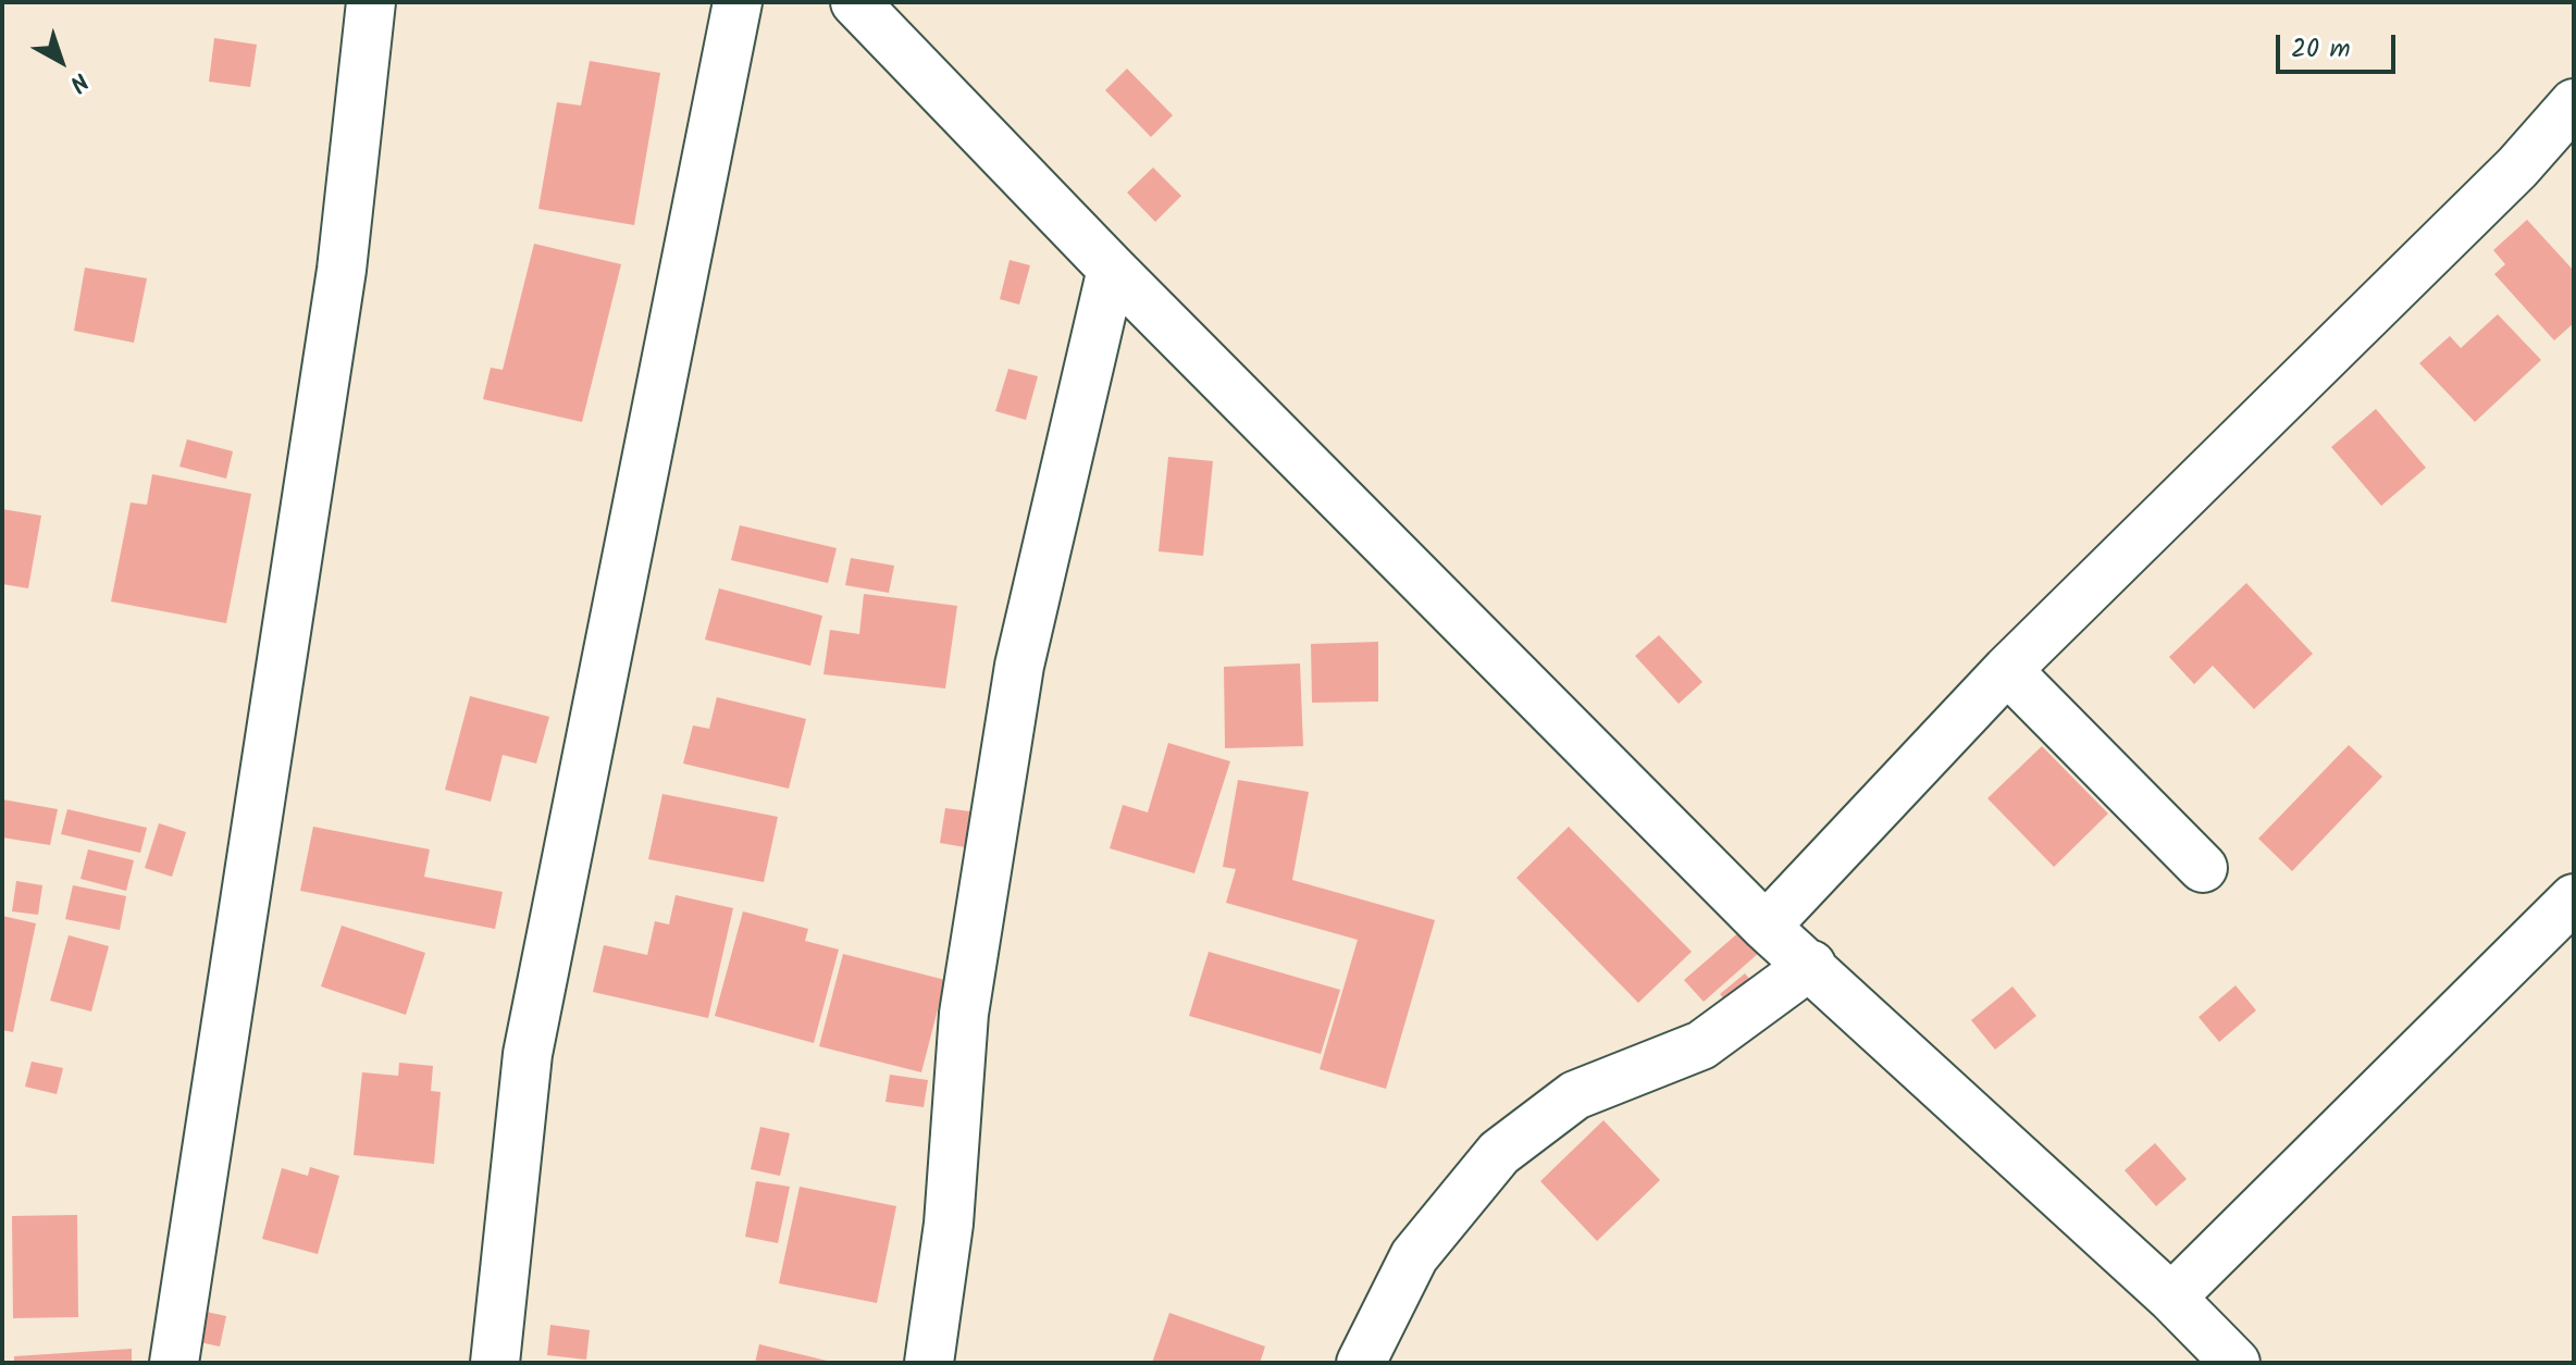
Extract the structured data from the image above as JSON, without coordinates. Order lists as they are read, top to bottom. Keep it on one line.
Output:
{"scale_bar":"20 m","north":"bottom right"}
